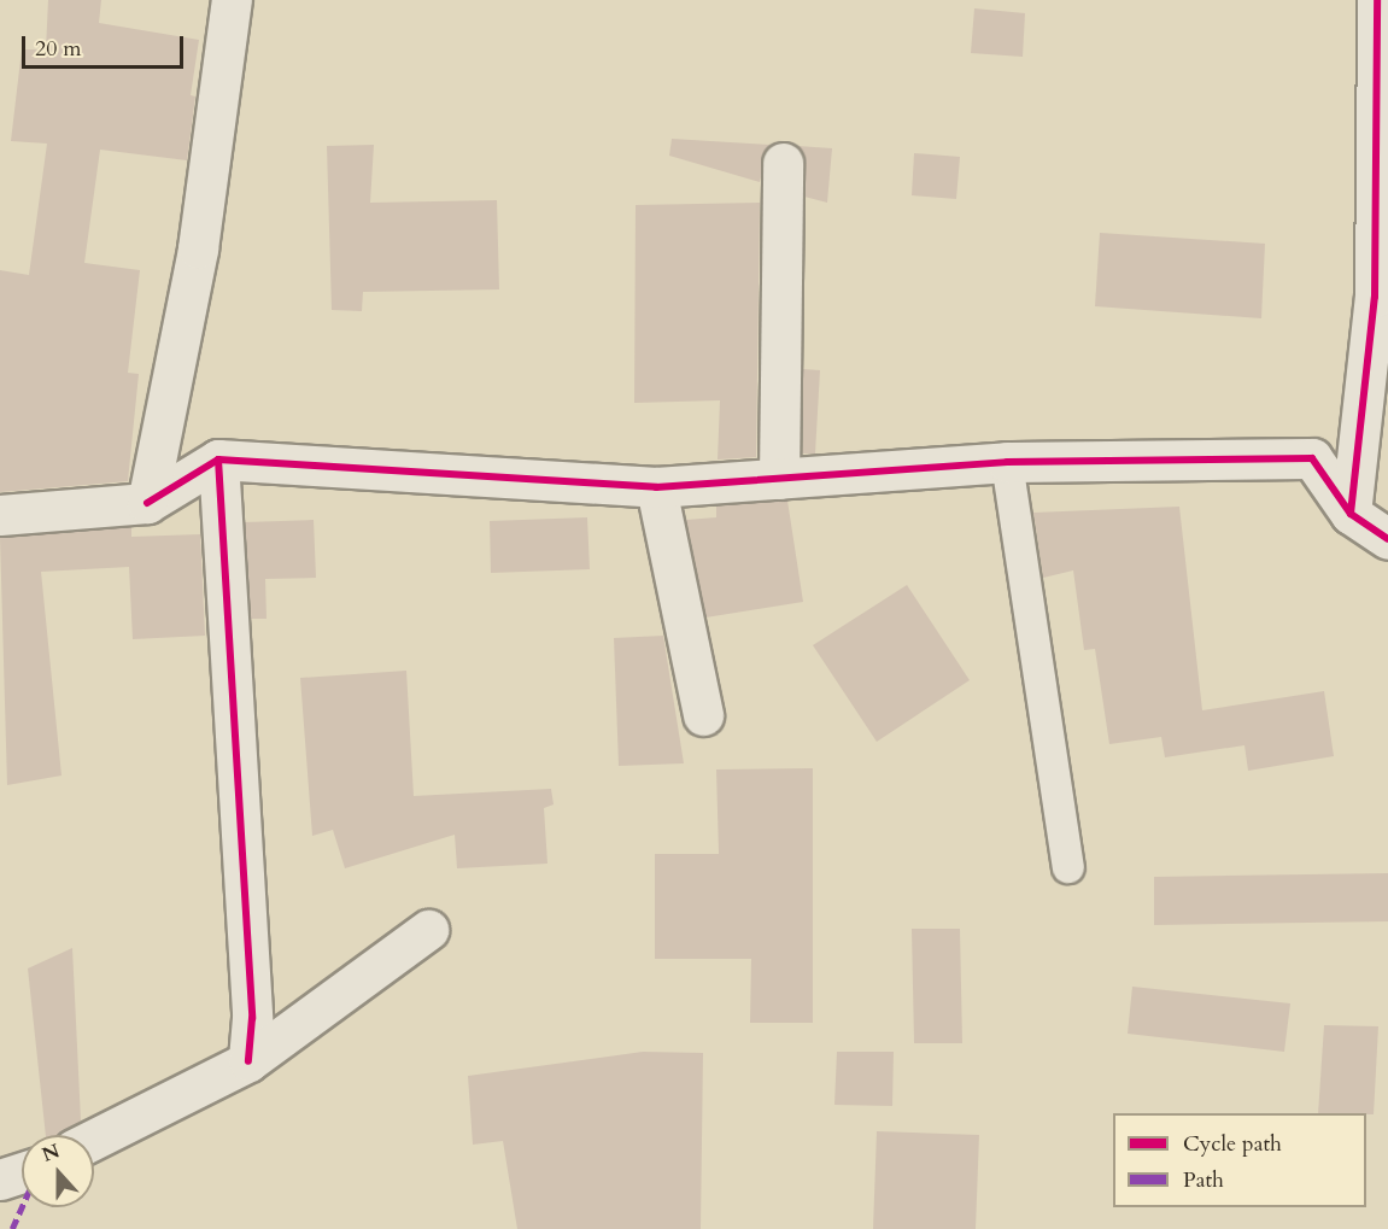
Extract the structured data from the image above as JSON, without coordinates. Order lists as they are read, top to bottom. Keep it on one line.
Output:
{"legend":["Cycle path","Path"],"scale_bar":"20 m","north":"top"}
